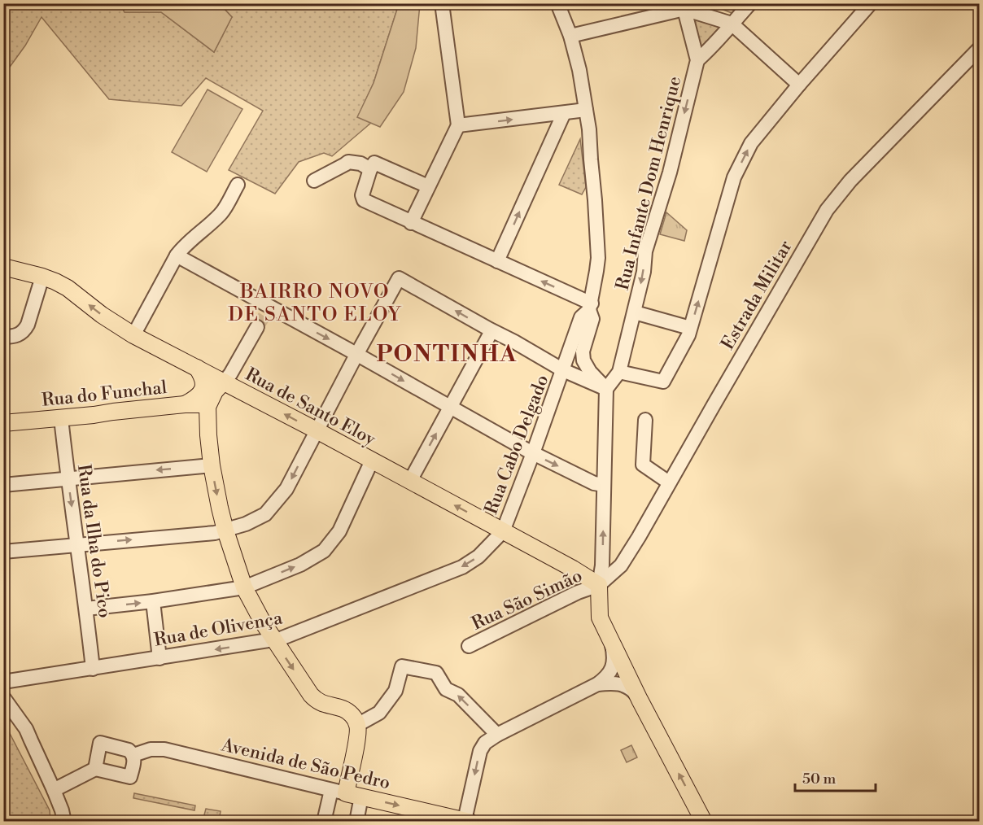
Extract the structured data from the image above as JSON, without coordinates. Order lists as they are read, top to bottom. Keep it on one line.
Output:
{"streets":{"main road":["Rua do Funchal","Rua de Santo Eloy","Avenida de São Pedro"],"street":["Rua Infante Dom Henrique","Estrada Militar","Rua Cabo Delgado","Rua da Ilha do Pico","Rua São Simão","Rua de Olivença"]},"crossings":[["Estrada Militar","Rua de Santo Eloy"],["Estrada Militar","Rua São Simão"],["Rua do Funchal","Rua da Ilha do Pico"],["Rua de Santo Eloy","Rua Cabo Delgado"],["Rua de Santo Eloy","Rua São Simão"],["Rua de Santo Eloy","Rua de Olivença"],["Rua Cabo Delgado","Rua de Olivença"],["Rua da Ilha do Pico","Rua de Olivença"]],"one_way":["Rua de Santo Eloy"],"districts":["BAIRRO NOVO DE SANTO ELOY","PONTINHA"],"scale_bar":"50 m"}
